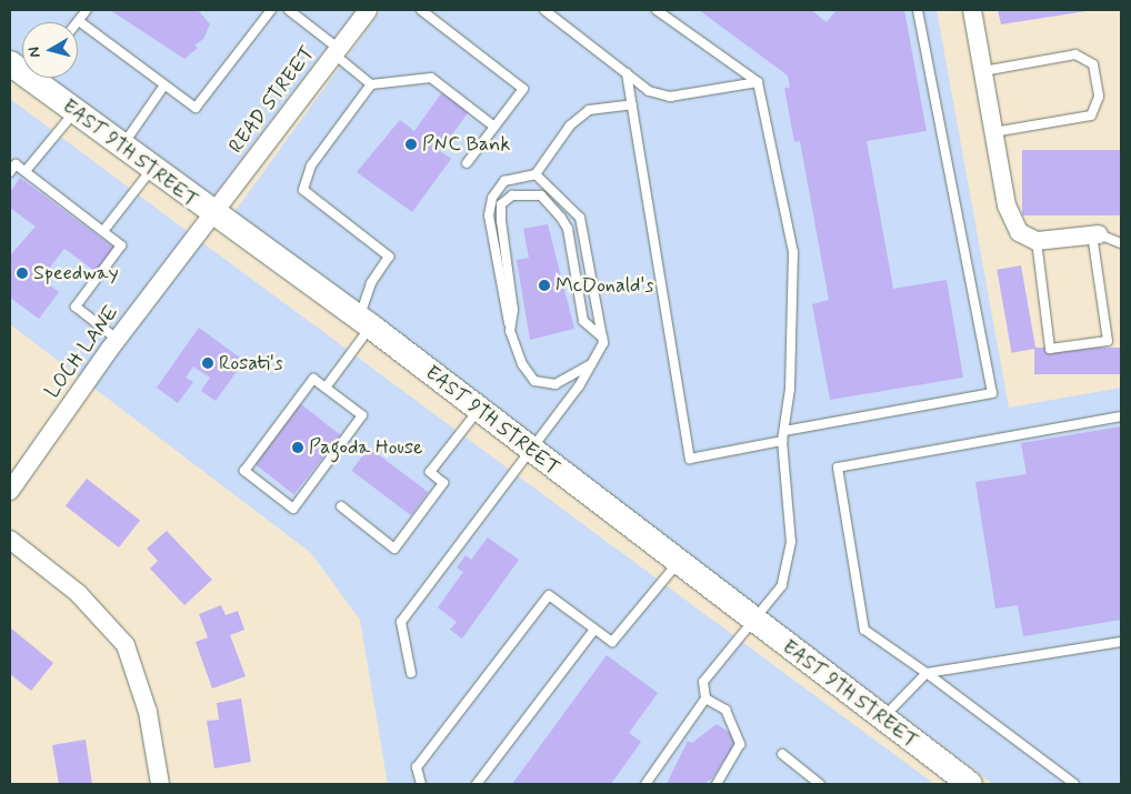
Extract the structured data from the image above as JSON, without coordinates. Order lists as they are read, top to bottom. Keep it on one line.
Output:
{"streets":{"main road":["EAST 9TH STREET"],"street":["READ STREET","LOCH LANE"]},"crossings":[["READ STREET","EAST 9TH STREET"],["READ STREET","LOCH LANE"],["EAST 9TH STREET","LOCH LANE"]],"places":["PNC Bank","Speedway","McDonald's","Rosati's","Pagoda House"],"north":"left"}
